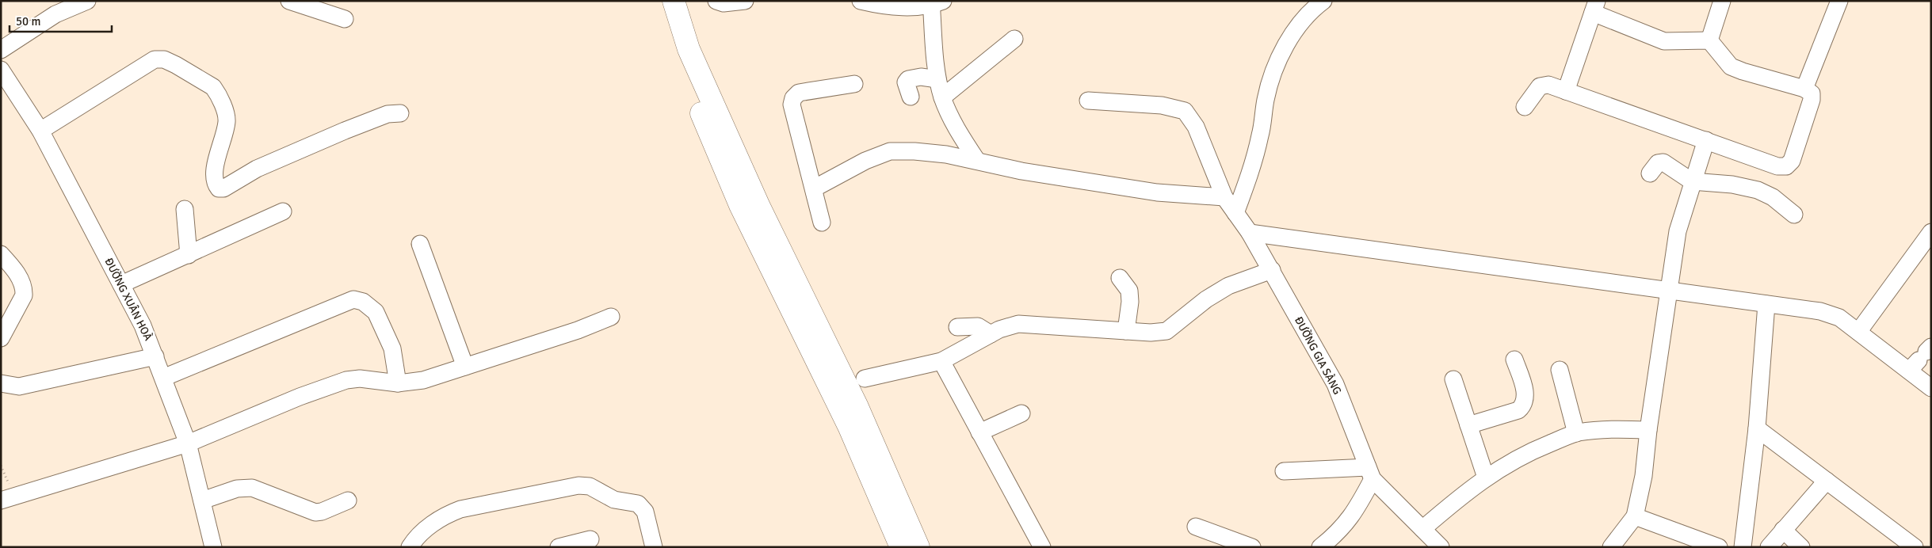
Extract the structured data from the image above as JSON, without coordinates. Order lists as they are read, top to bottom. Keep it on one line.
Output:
{"streets":{"street":["ĐƯỜNG XUÂN HOÀ","ĐƯỜNG GIA SÀNG"]},"scale_bar":"50 m"}
